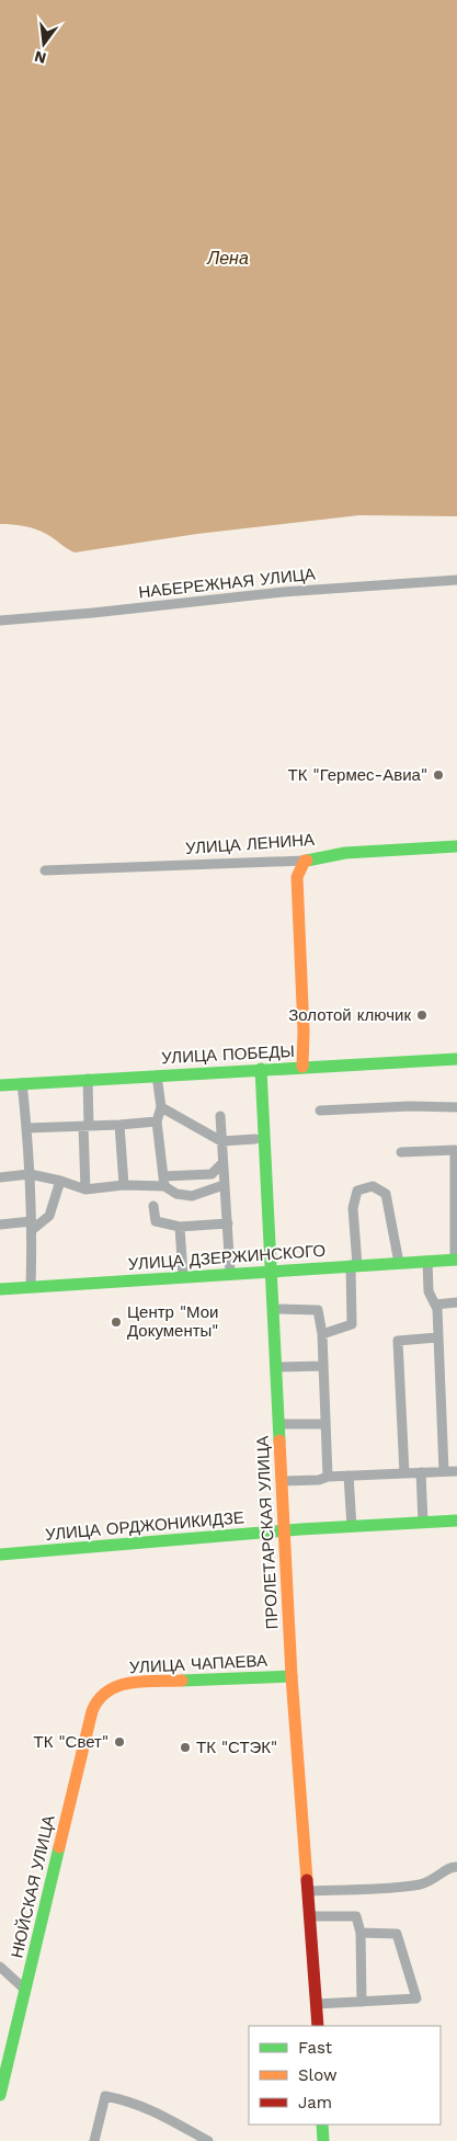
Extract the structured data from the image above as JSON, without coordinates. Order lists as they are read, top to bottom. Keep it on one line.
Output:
{"streets":{"main road":["УЛИЦА ЛЕНИНА","УЛИЦА ПОБЕДЫ","УЛИЦА ДЗЕРЖИНСКОГО","УЛИЦА ОРДЖОНИКИДЗЕ","ПРОЛЕТАРСКАЯ УЛИЦА","УЛИЦА ЧАПАЕВА","НЮЙСКАЯ УЛИЦА"],"street":["НАБЕРЕЖНАЯ УЛИЦА"]},"crossings":[["УЛИЦА ПОБЕДЫ","ПРОЛЕТАРСКАЯ УЛИЦА"],["УЛИЦА ДЗЕРЖИНСКОГО","ПРОЛЕТАРСКАЯ УЛИЦА"],["УЛИЦА ОРДЖОНИКИДЗЕ","ПРОЛЕТАРСКАЯ УЛИЦА"],["ПРОЛЕТАРСКАЯ УЛИЦА","УЛИЦА ЧАПАЕВА"],["УЛИЦА ЧАПАЕВА","НЮЙСКАЯ УЛИЦА"]],"water":["Лена"],"places":["ТК \"Гермес-Авиа\"","Золотой ключик","Центр \"Мои Документы\"","ТК \"Свет\"","ТК \"СТЭК\""],"legend":["Fast","Slow","Jam"],"north":"bottom"}
